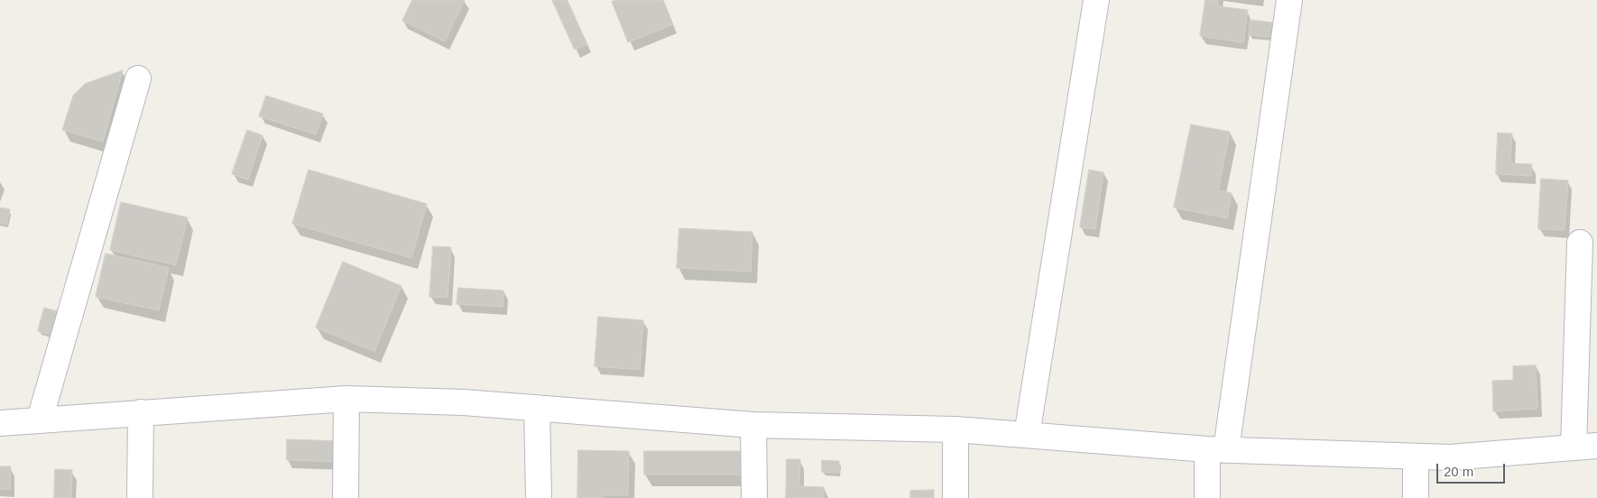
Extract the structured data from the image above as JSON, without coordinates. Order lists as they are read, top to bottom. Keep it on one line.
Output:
{"scale_bar":"20 m"}
